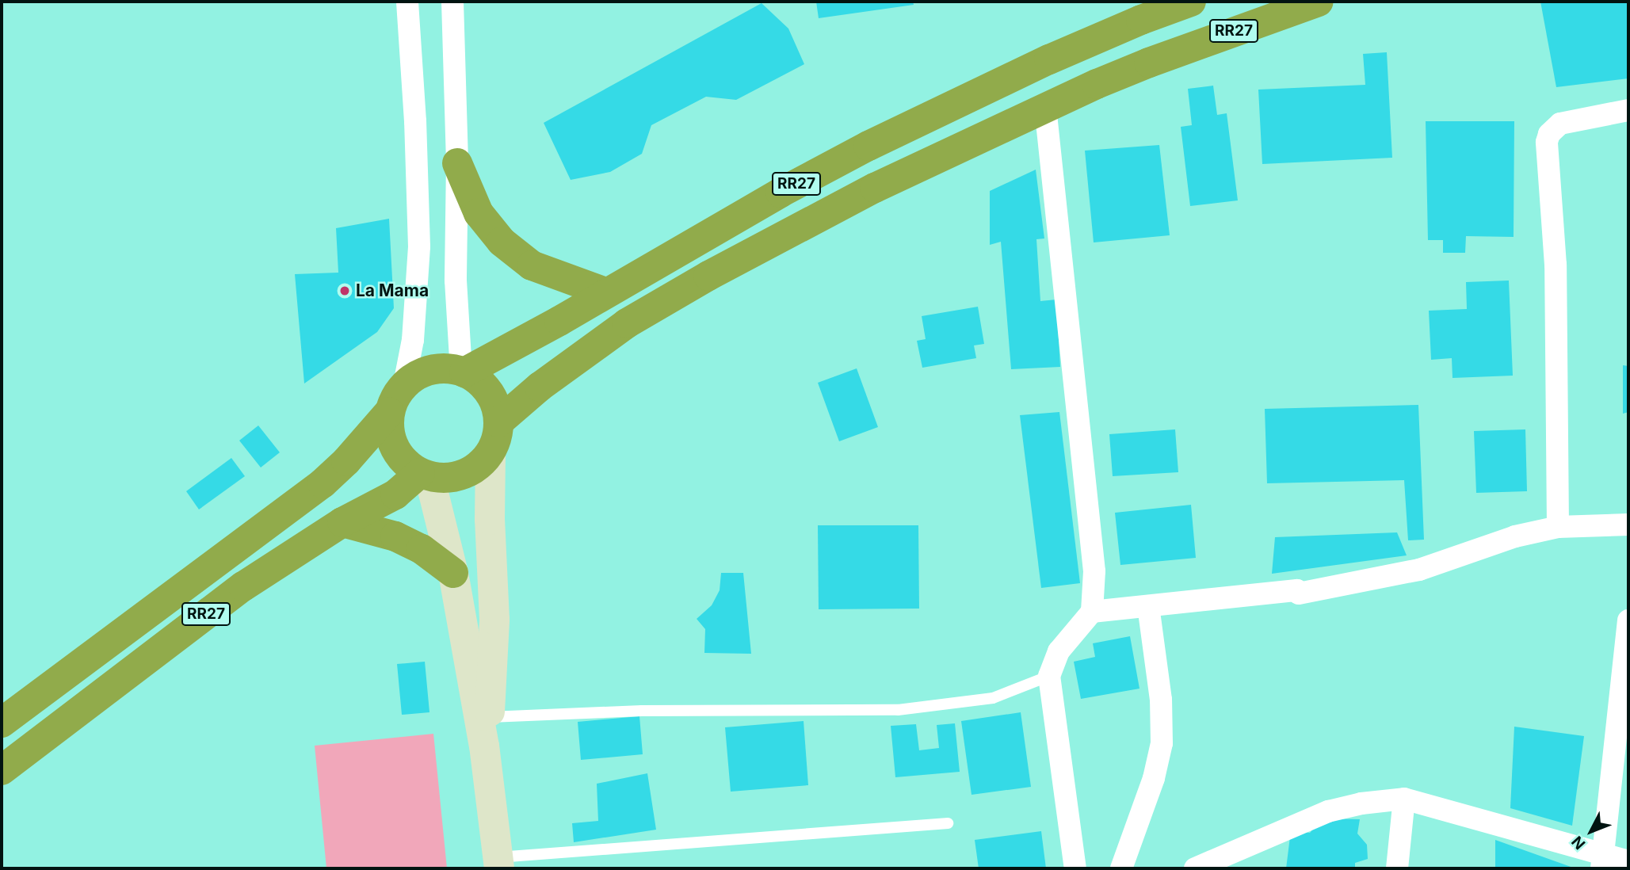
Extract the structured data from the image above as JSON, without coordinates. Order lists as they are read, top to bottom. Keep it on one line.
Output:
{"streets":{"highway":["RR27"]},"places":["La Mama"],"north":"bottom left"}
